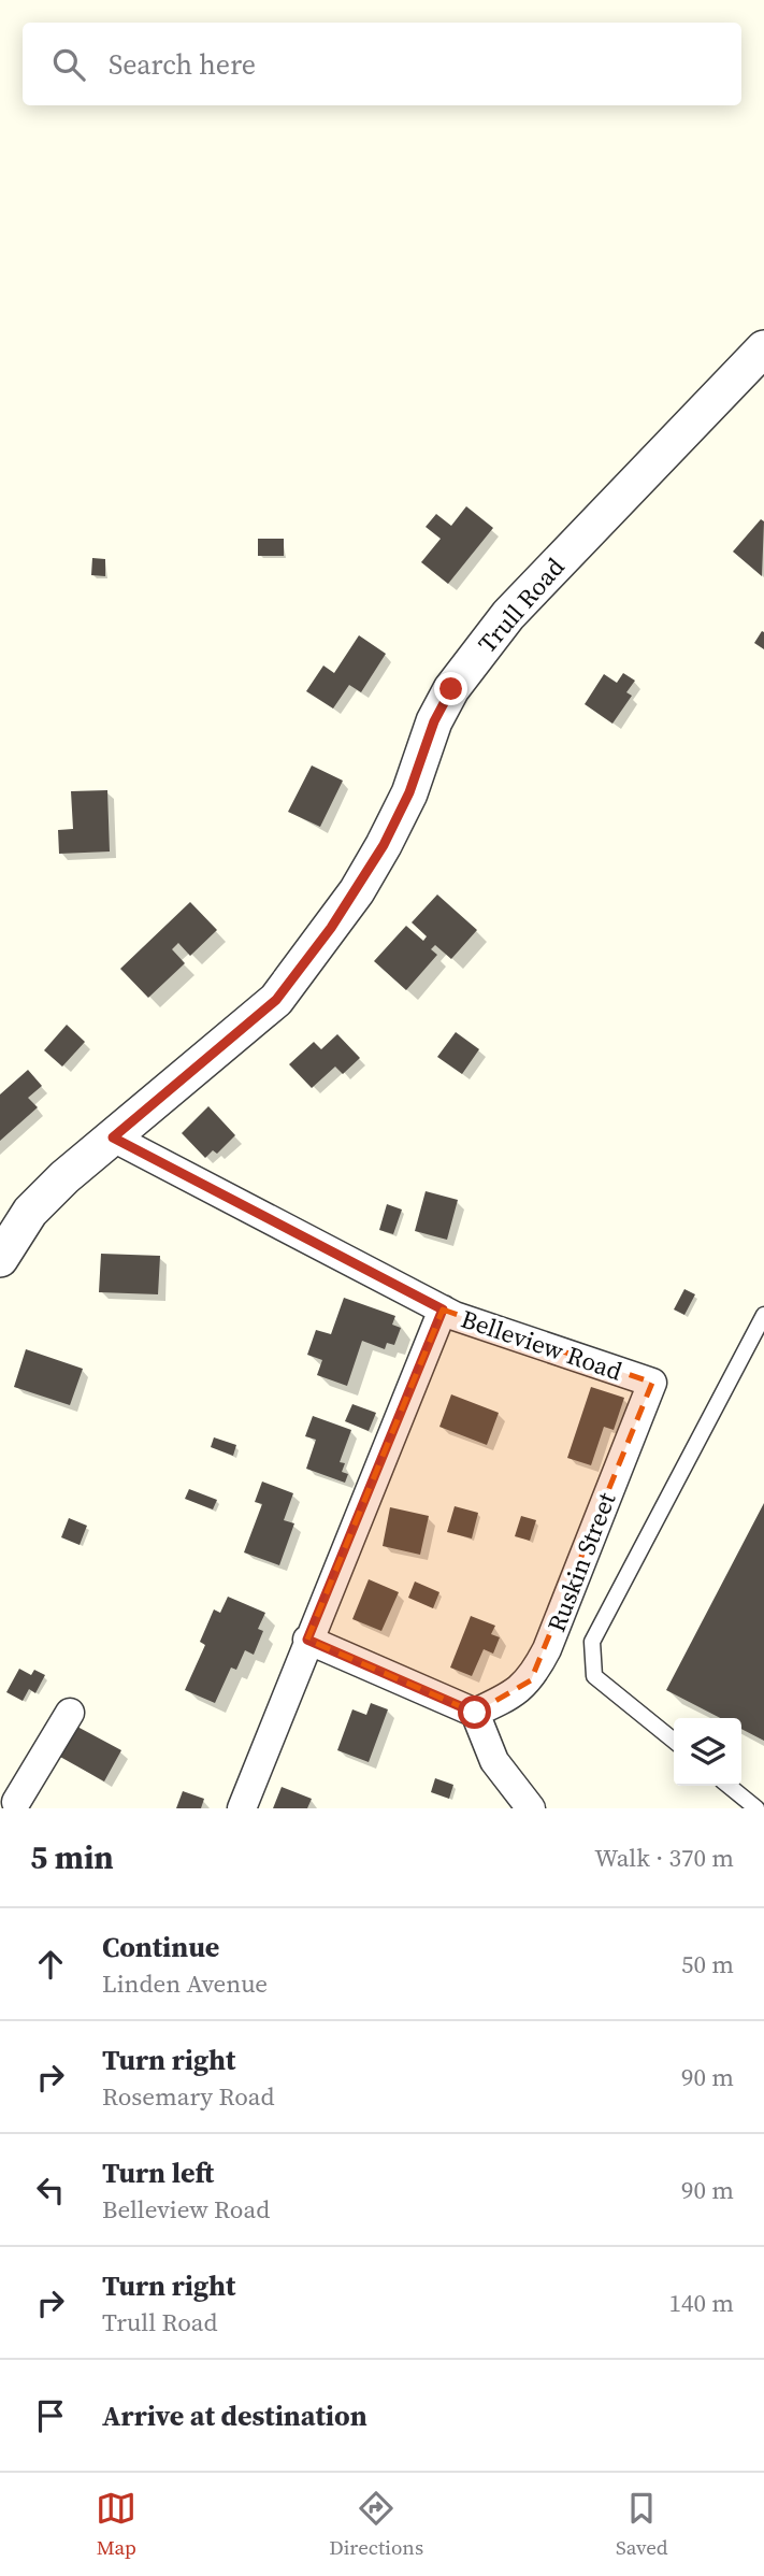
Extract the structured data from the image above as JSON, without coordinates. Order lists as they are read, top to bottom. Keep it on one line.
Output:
{"streets":{"street":["Trull Road","Belleview Road","Ruskin Street"]},"crossings":[["Trull Road","Belleview Road"],["Belleview Road","Ruskin Street"]],"page":{"search":"Search here","heading":["5 min","Walk · 370 m"],"list":[["Continue","Linden Avenue","50 m"],["Turn right","Rosemary Road","90 m"],["Turn left","Belleview Road","90 m"],["Turn right","Trull Road","140 m"],"Arrive at destination"],"nav":["Map","Directions","Saved"]}}
